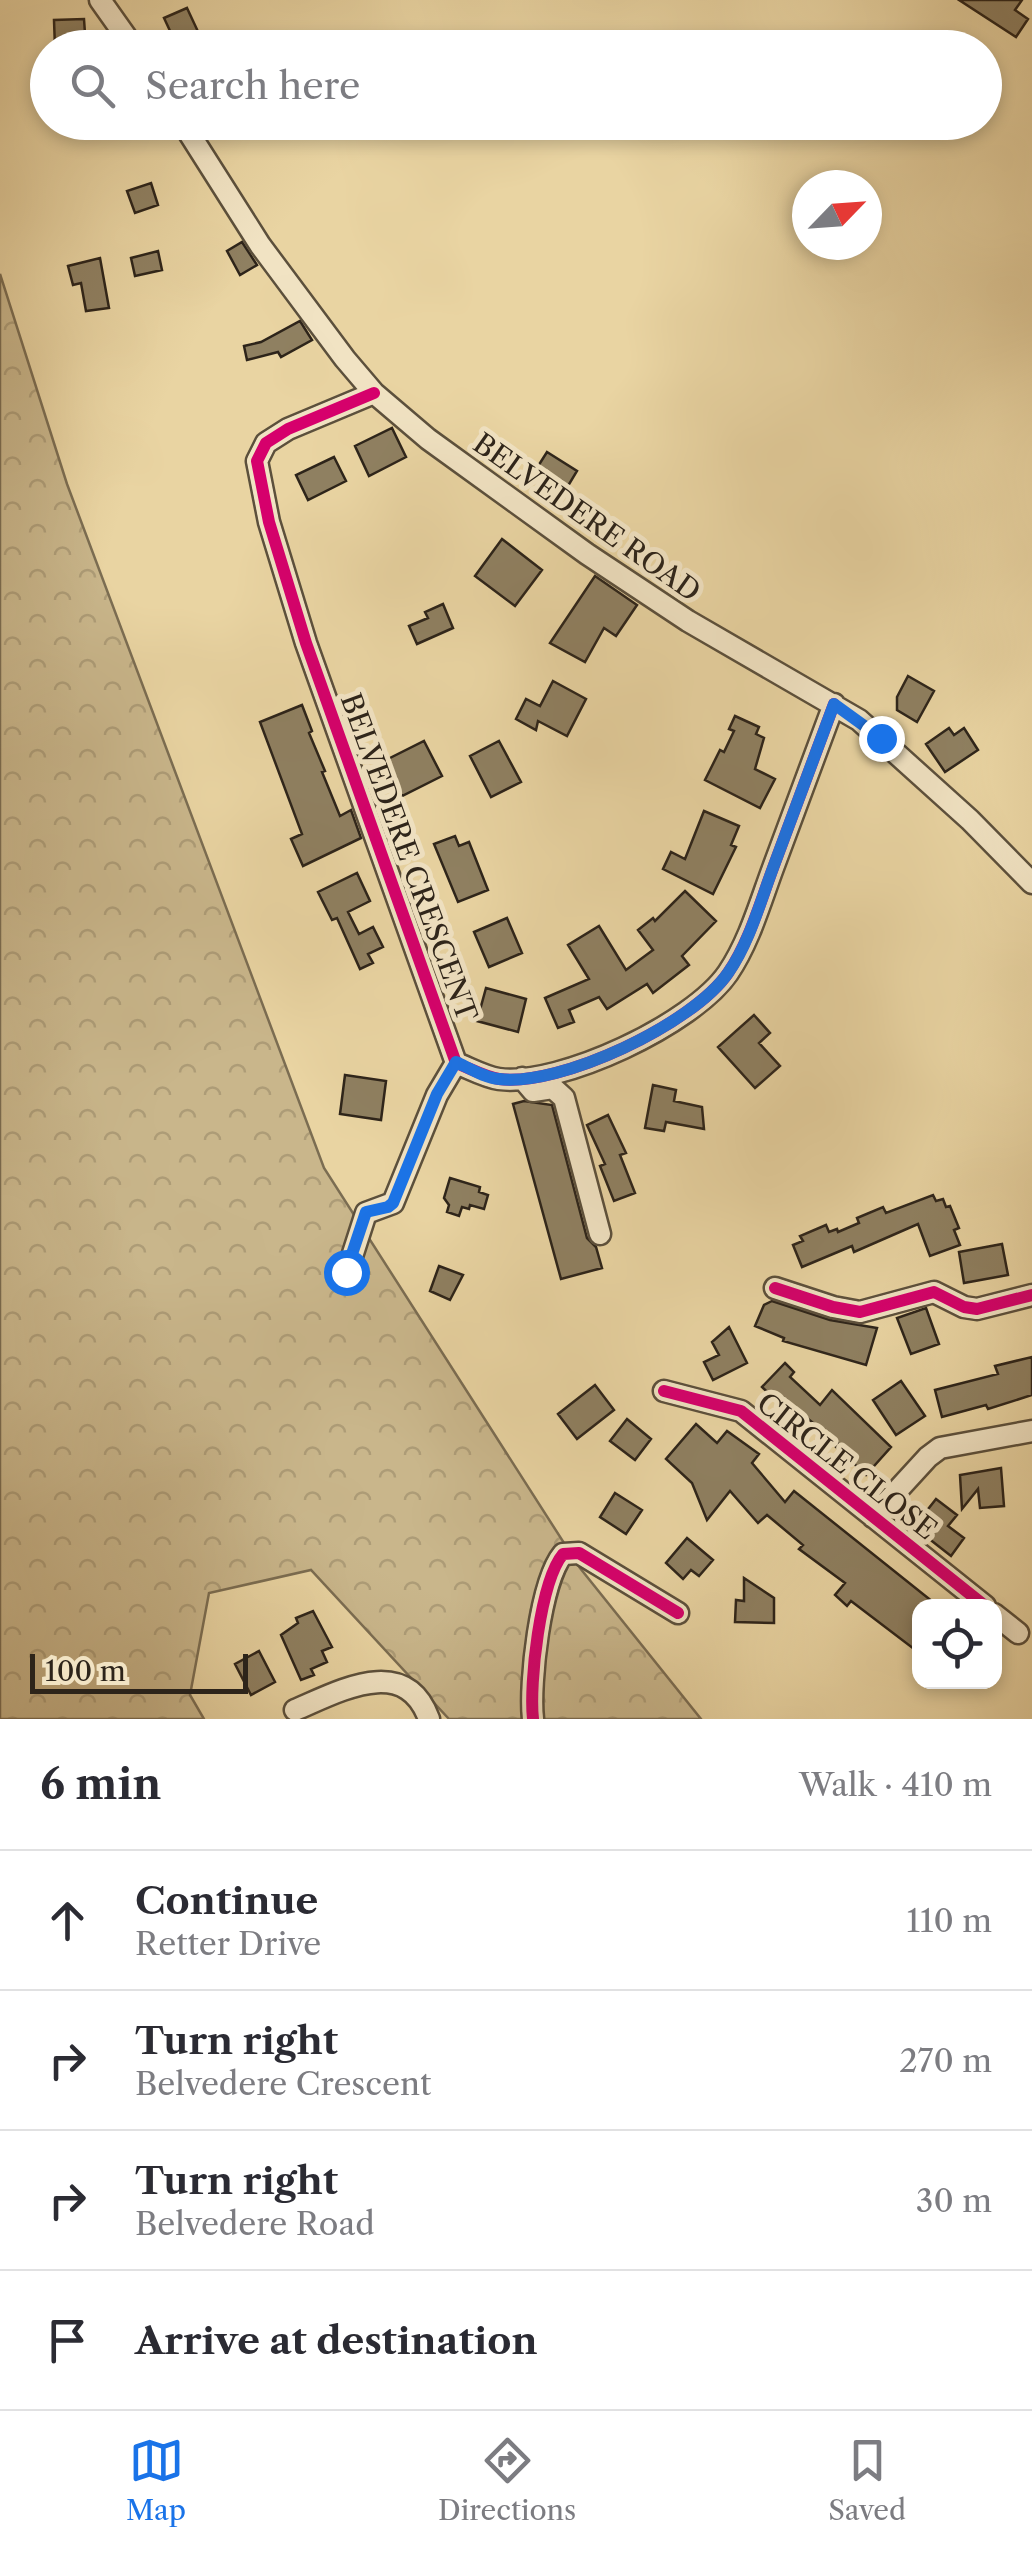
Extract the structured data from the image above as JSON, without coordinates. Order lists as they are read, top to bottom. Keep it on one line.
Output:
{"streets":{"street":["BELVEDERE ROAD","BELVEDERE CRESCENT","CIRCLE CLOSE"]},"crossings":[["BELVEDERE ROAD","BELVEDERE CRESCENT"]],"scale_bar":"100 m","north":"top right","page":{"search":"Search here","scale":"100 m","heading":["6 min","Walk · 410 m"],"list":[["Continue","Retter Drive","110 m"],["Turn right","Belvedere Crescent","270 m"],["Turn right","Belvedere Road","30 m"],"Arrive at destination"],"nav":["Map","Directions","Saved"]}}
